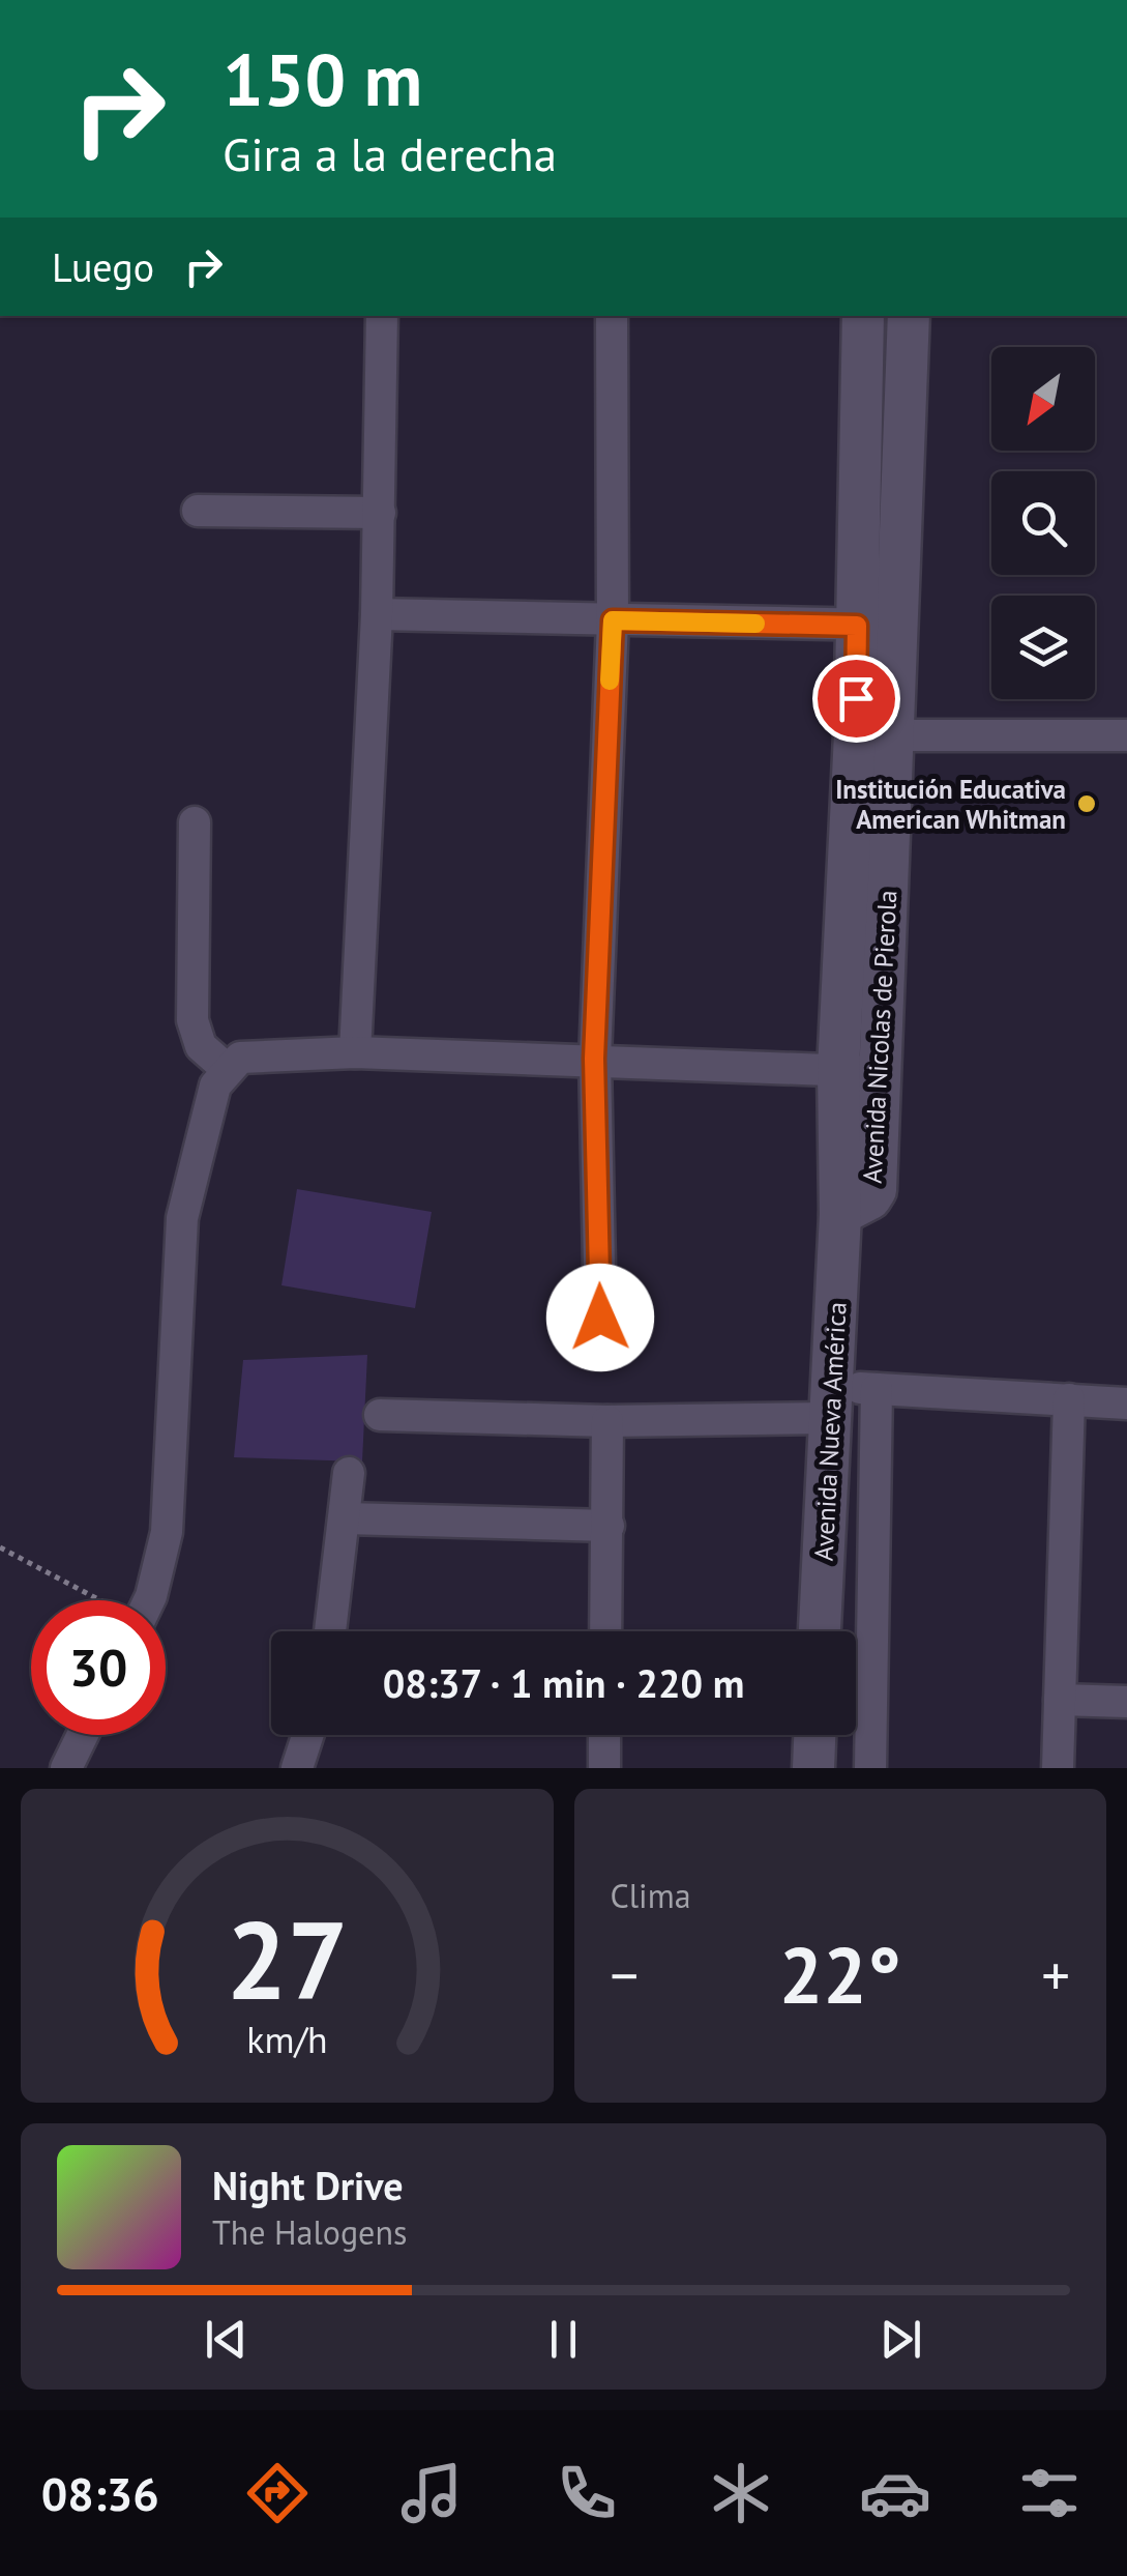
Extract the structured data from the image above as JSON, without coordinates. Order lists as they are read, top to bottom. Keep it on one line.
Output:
{"streets":{"street":["Avenida Nicolas de Pierola","Avenida Nueva América"]},"crossings":[["Avenida Nicolas de Pierola","Avenida Nueva América"]],"places":["Institución Educativa American Whitman"],"north":"bottom left","page":{"turn":["150 m","Gira a la derecha"],"then":"Luego","limit":"30","trip":"08:37 · 1 min · 220 m","tile":"Clima","heat":["−","22°","+"],"song":["Night Drive","The Halogens"],"tabs":"08:36","gauge":["27","km/h"]}}
